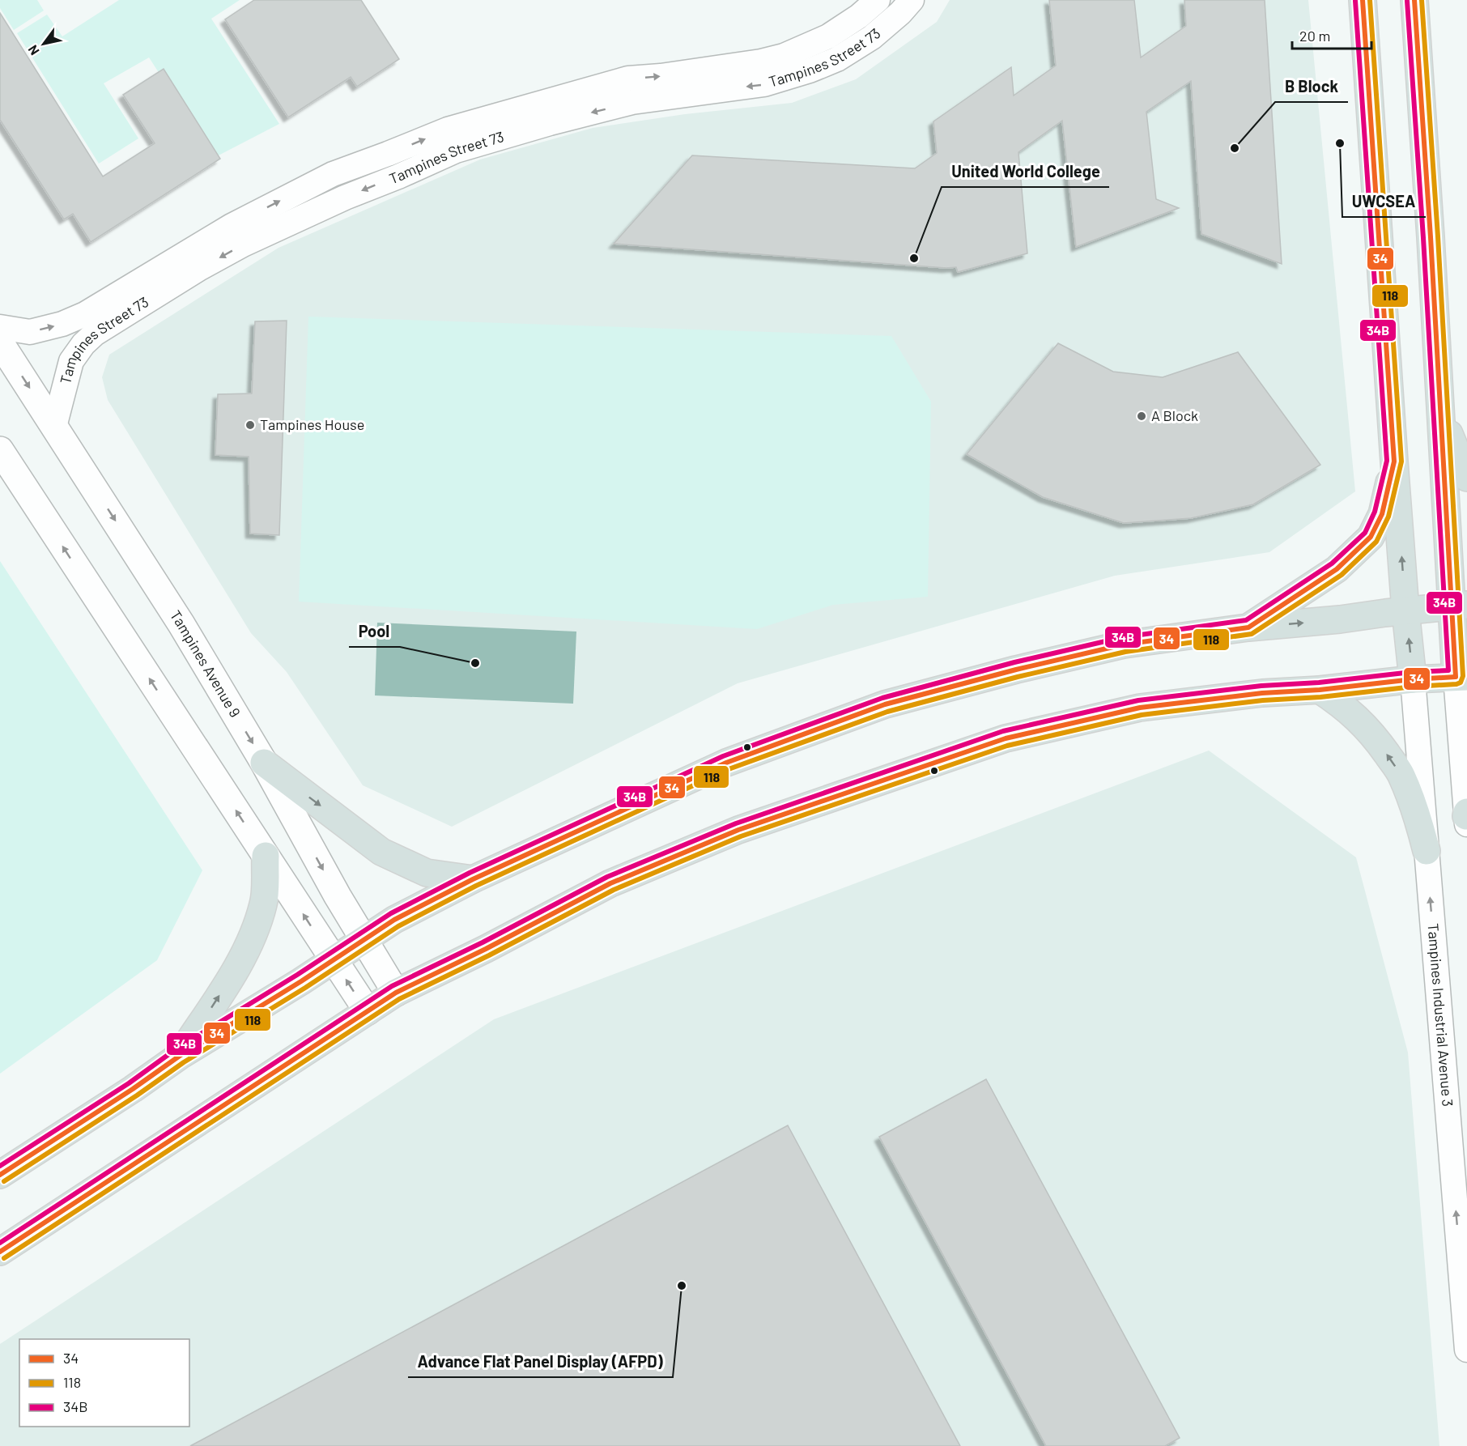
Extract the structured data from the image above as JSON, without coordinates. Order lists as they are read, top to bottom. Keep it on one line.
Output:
{"streets":{"main road":["Tampines Avenue 9"],"street":["Tampines Street 73","Tampines Industrial Avenue 3"]},"crossings":[["Tampines Street 73","Tampines Avenue 9"]],"one_way":["Tampines Industrial Avenue 3"],"places":["UWCSEA","B Block","United World College","A Block","Tampines House","Pool","Advance Flat Panel Display (AFPD)"],"lines":["transit line 34","transit line 118","transit line 34B"],"legend":["34","118","34B"],"scale_bar":"20 m","north":"bottom left"}
